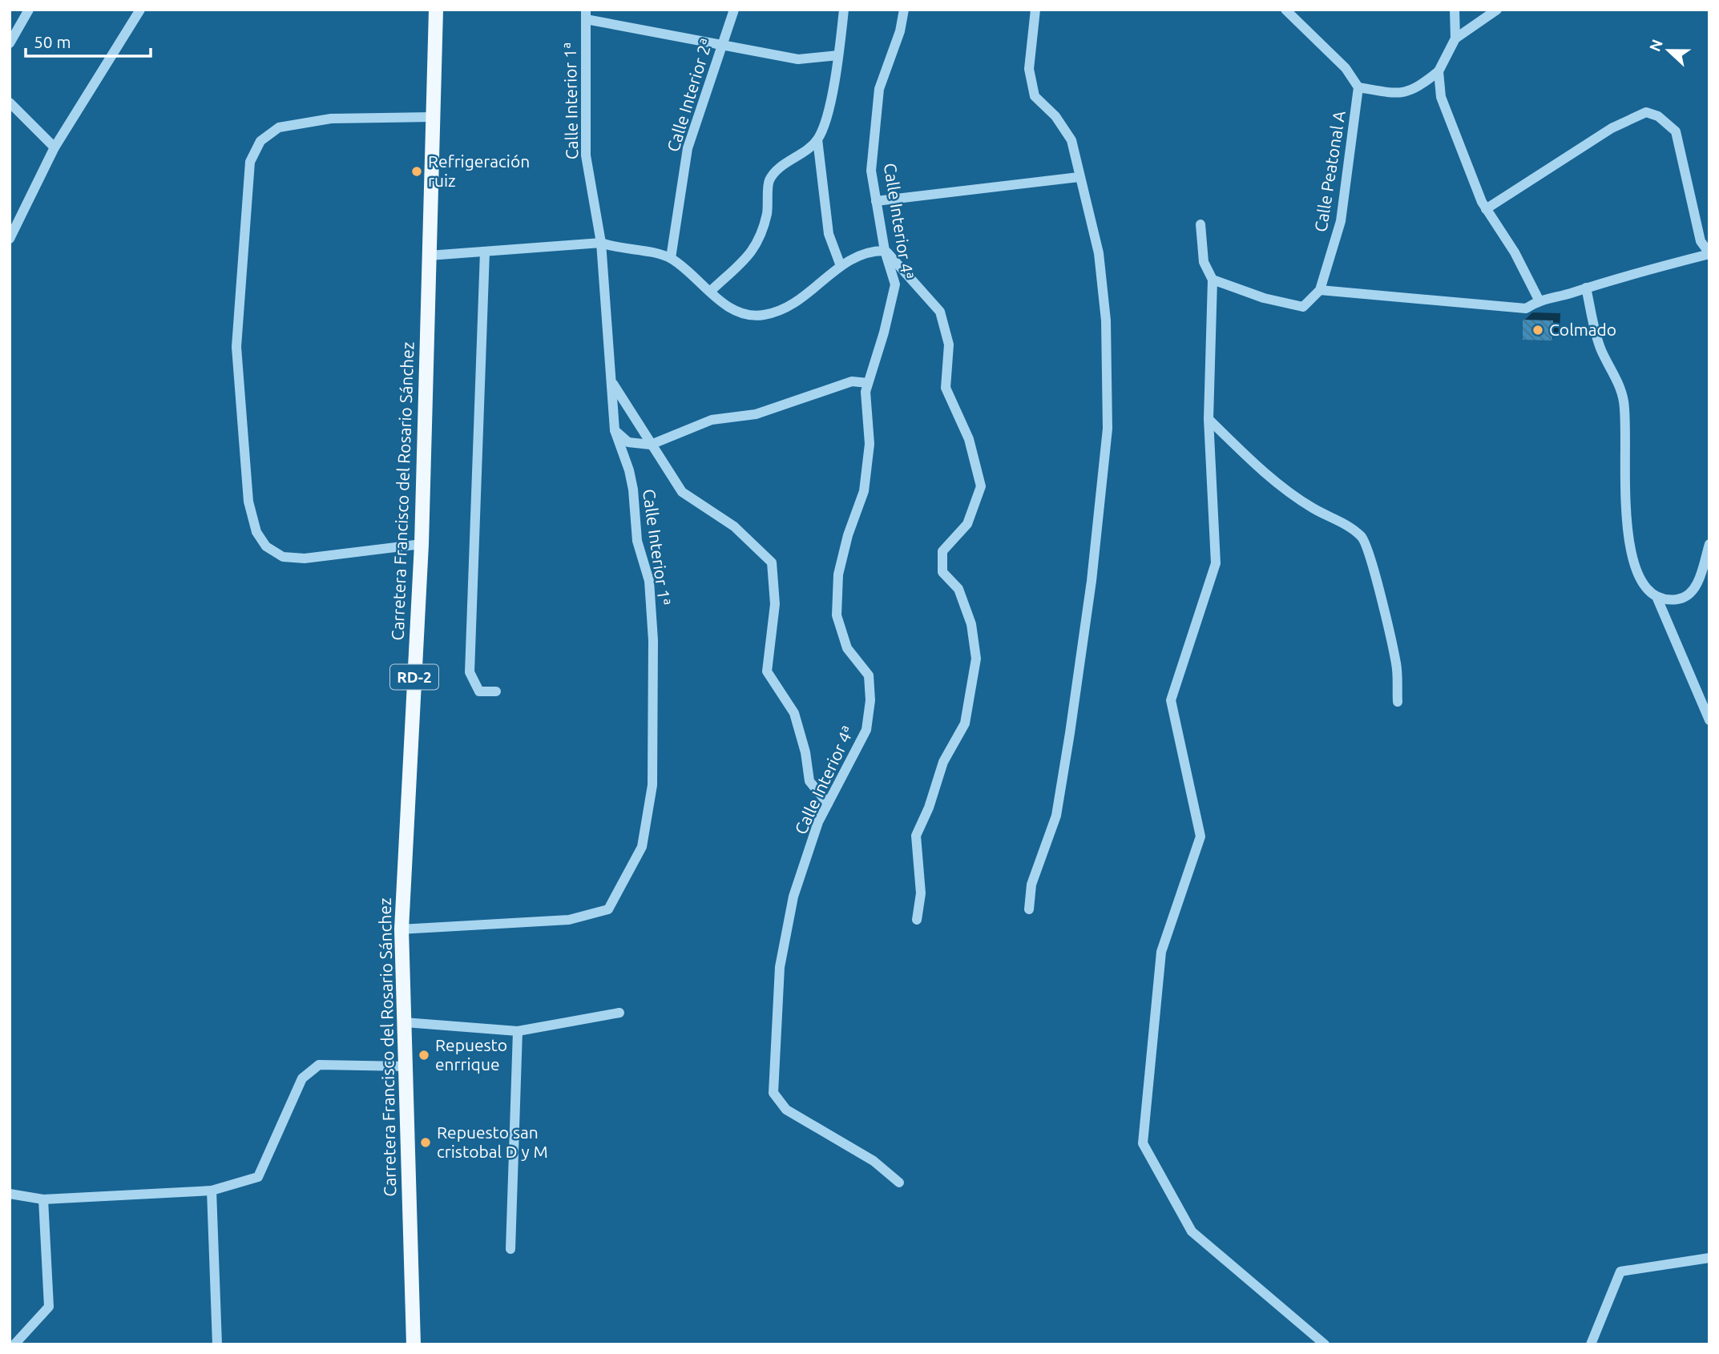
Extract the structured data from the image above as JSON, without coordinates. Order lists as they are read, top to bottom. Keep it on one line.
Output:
{"streets":{"main road":["Carretera Francisco del Rosario Sánchez","RD-2"],"street":["Calle Interior 2ª","Calle Interior 1ª","Calle Peatonal A","Calle Interior 4ª"]},"crossings":[["Calle Interior 1ª","Carretera Francisco del Rosario Sánchez"]],"places":["Refrigeración ruiz","Colmado","Repuesto enrrique","Repuesto san cristobal D y M"],"scale_bar":"50 m","north":"left"}
